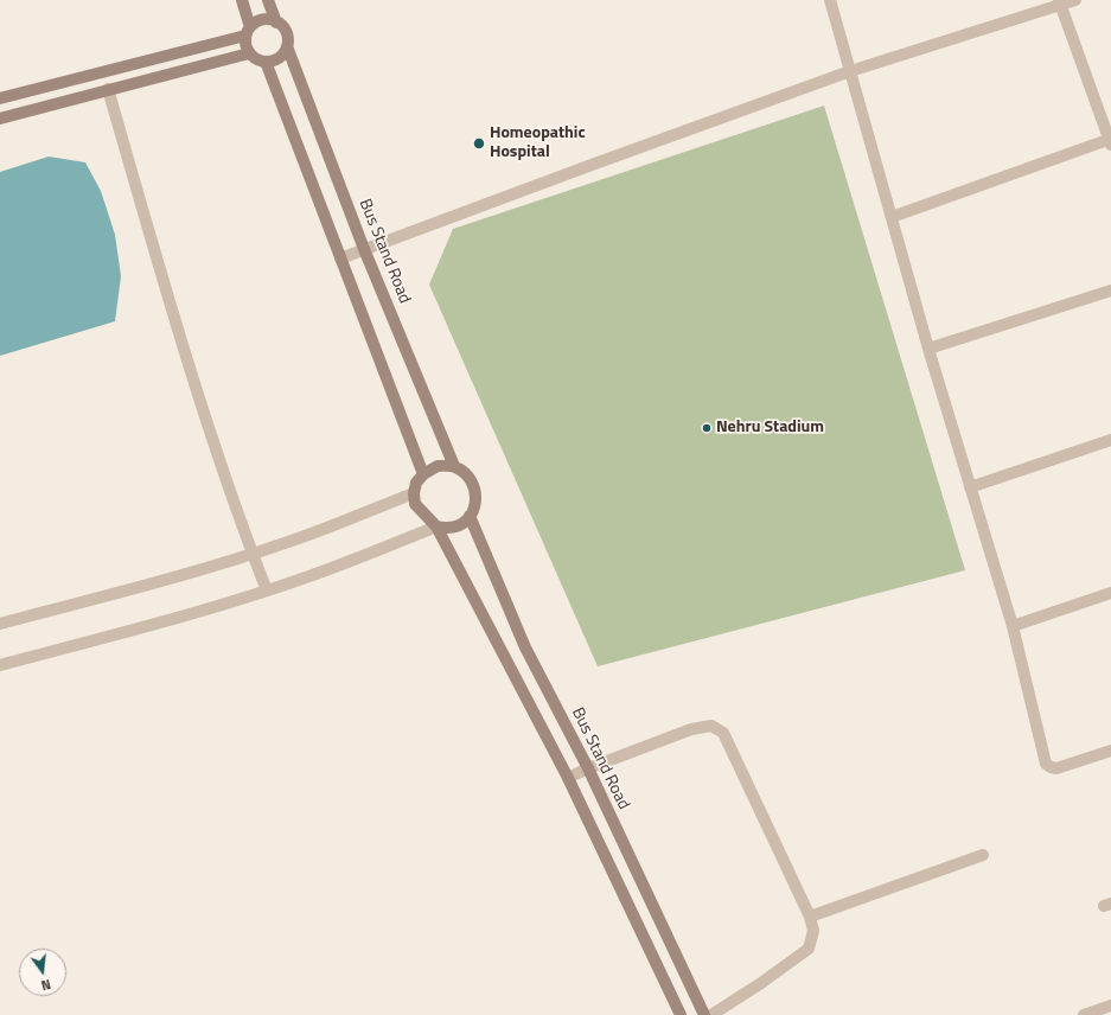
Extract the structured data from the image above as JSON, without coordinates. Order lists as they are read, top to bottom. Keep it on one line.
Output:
{"streets":{"main road":["Bus Stand Road"]},"places":["Homeopathic Hospital","Nehru Stadium"],"north":"bottom"}
